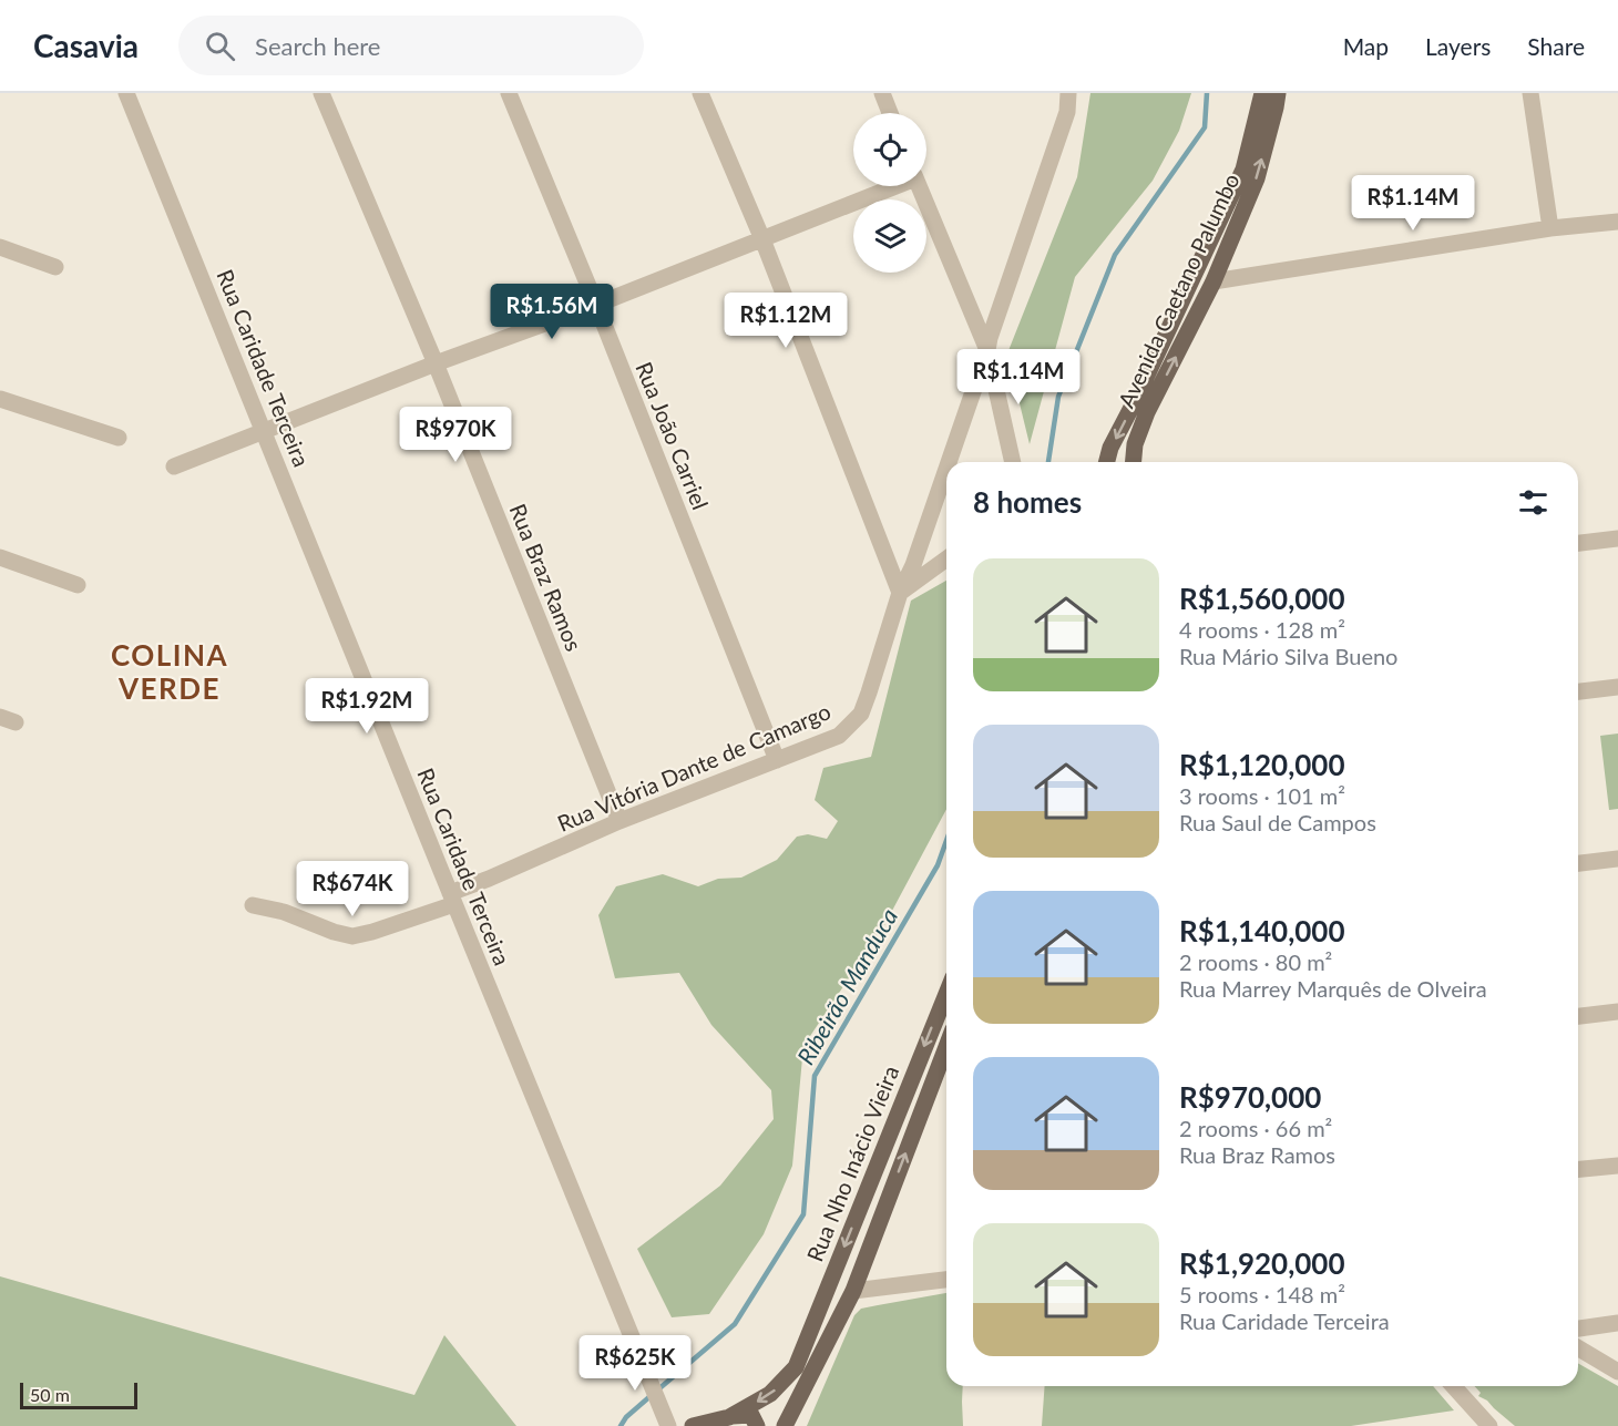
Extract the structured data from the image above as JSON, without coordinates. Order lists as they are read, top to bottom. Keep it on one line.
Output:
{"streets":{"main road":["Avenida Caetano Palumbo","Rua Nho Inácio Vieira"],"street":["Rua Caridade Terceira","Rua João Carriel","Rua Braz Ramos","Rua Vitória Dante de Camargo"]},"crossings":[["Rua Caridade Terceira","Rua Vitória Dante de Camargo"],["Rua João Carriel","Rua Vitória Dante de Camargo"],["Rua Braz Ramos","Rua Vitória Dante de Camargo"]],"districts":["COLINA VERDE"],"water":["Ribeirão Manduca"],"scale_bar":"50 m","page":{"header":"Casavia","search":"Search here","nav":["Map","Layers","Share"],"price":["R$1.14M","R$1.56M","R$1.12M","R$1.14M","R$970K","R$1.92M","R$674K","R$625K"],"heading":"8 homes","list":[{"name":"R$1,560,000","note":"4 rooms · 128 m² · Rua Mário Silva Bueno"},{"name":"R$1,120,000","note":"3 rooms · 101 m² · Rua Saul de Campos"},{"name":"R$1,140,000","note":"2 rooms · 80 m² · Rua Marrey Marquês de Olveira"},{"name":"R$970,000","note":"2 rooms · 66 m² · Rua Braz Ramos"},{"name":"R$1,920,000","note":"5 rooms · 148 m² · Rua Caridade Terceira"}],"scale":"50 m"}}
